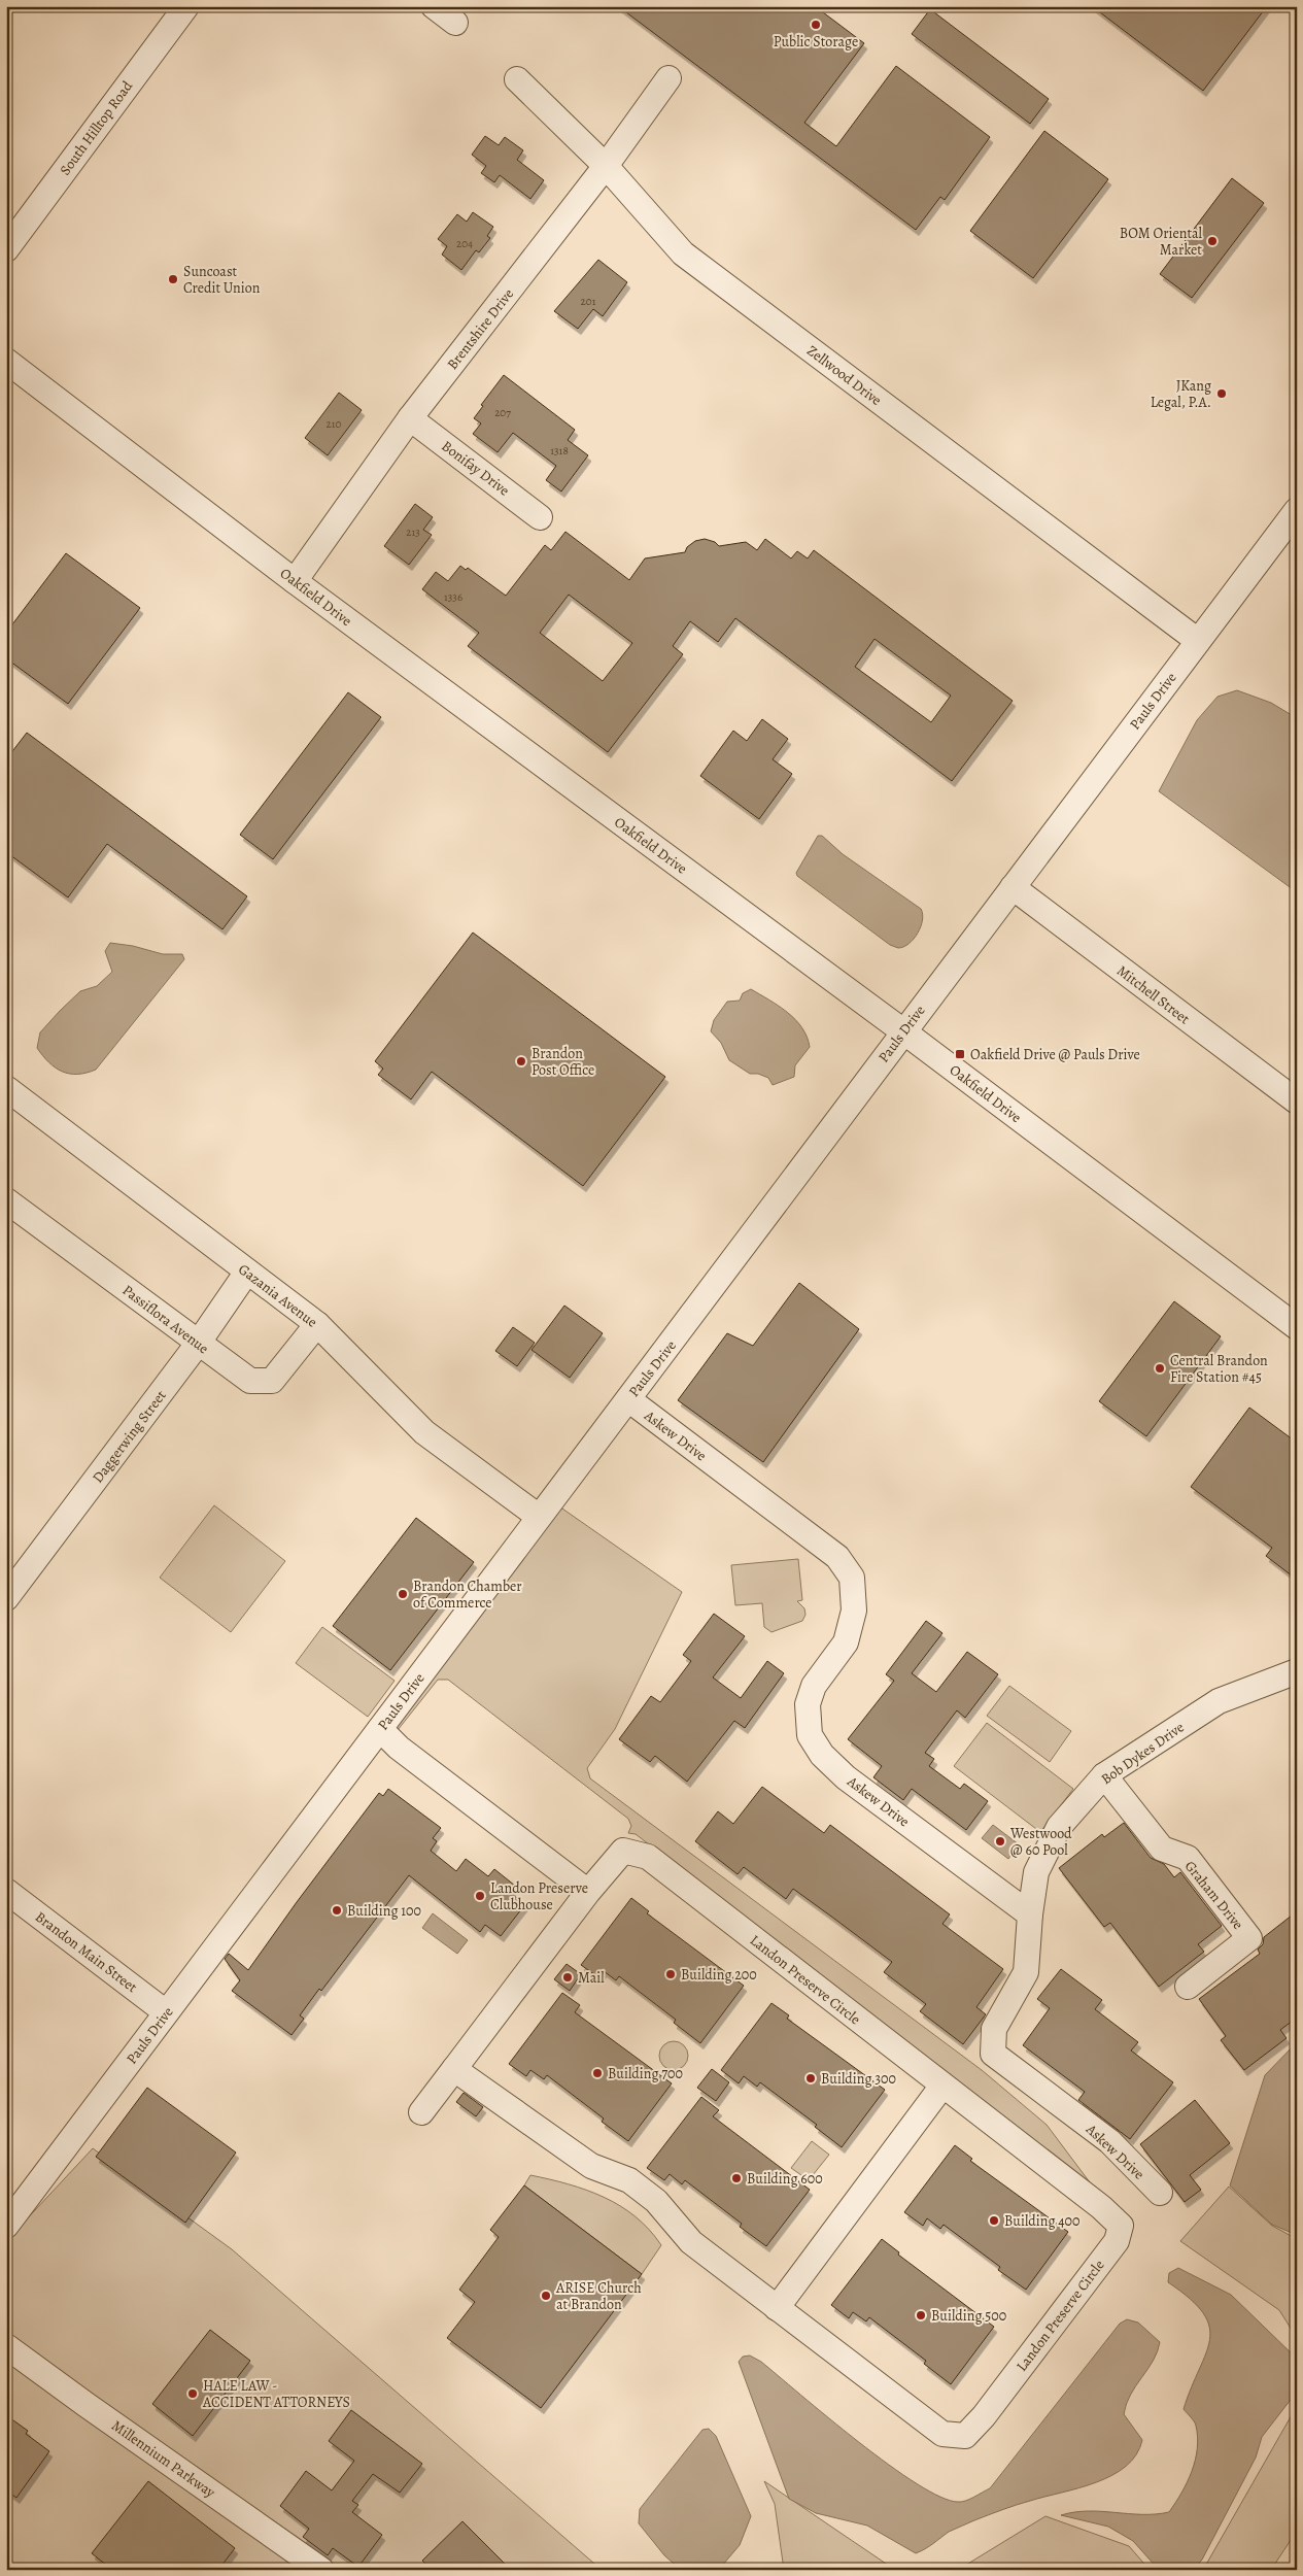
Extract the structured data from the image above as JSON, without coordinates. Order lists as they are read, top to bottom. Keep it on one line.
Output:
{"streets":{"street":["South Hilltop Road","Brentshire Drive","Zellwood Drive","Bonifay Drive","Oakfield Drive","Pauls Drive","Mitchell Street","Gazania Avenue","Passiflora Avenue","Askew Drive","Daggerwing Street","Bob Dykes Drive","Graham Drive","Brandon Main Street","Landon Preserve Circle","Millennium Parkway"]},"crossings":[["Brentshire Drive","Zellwood Drive"],["Brentshire Drive","Bonifay Drive"],["Brentshire Drive","Oakfield Drive"],["Zellwood Drive","Pauls Drive"],["Oakfield Drive","Pauls Drive"],["Pauls Drive","Mitchell Street"],["Pauls Drive","Gazania Avenue"],["Pauls Drive","Askew Drive"],["Pauls Drive","Brandon Main Street"],["Gazania Avenue","Passiflora Avenue"],["Gazania Avenue","Daggerwing Street"],["Passiflora Avenue","Daggerwing Street"],["Askew Drive","Bob Dykes Drive"],["Bob Dykes Drive","Graham Drive"]],"places":{"other":["Public Storage","BOM Oriental Market","Suncoast Credit Union","JKang Legal, P.A.","Brandon Post Office","Central Brandon Fire Station #45","Brandon Chamber of Commerce","Westwood @ 60 Pool","Landon Preserve Clubhouse","Building 100","Building 200","Mail","Building 700","Building 300","Building 600","Building 400","ARISE Church at Brandon","Building 500","HALE LAW - ACCIDENT ATTORNEYS"],"transit":["Oakfield Drive @ Pauls Drive"]},"house_numbers":["204","201","207","210","1318","213","1336"]}
